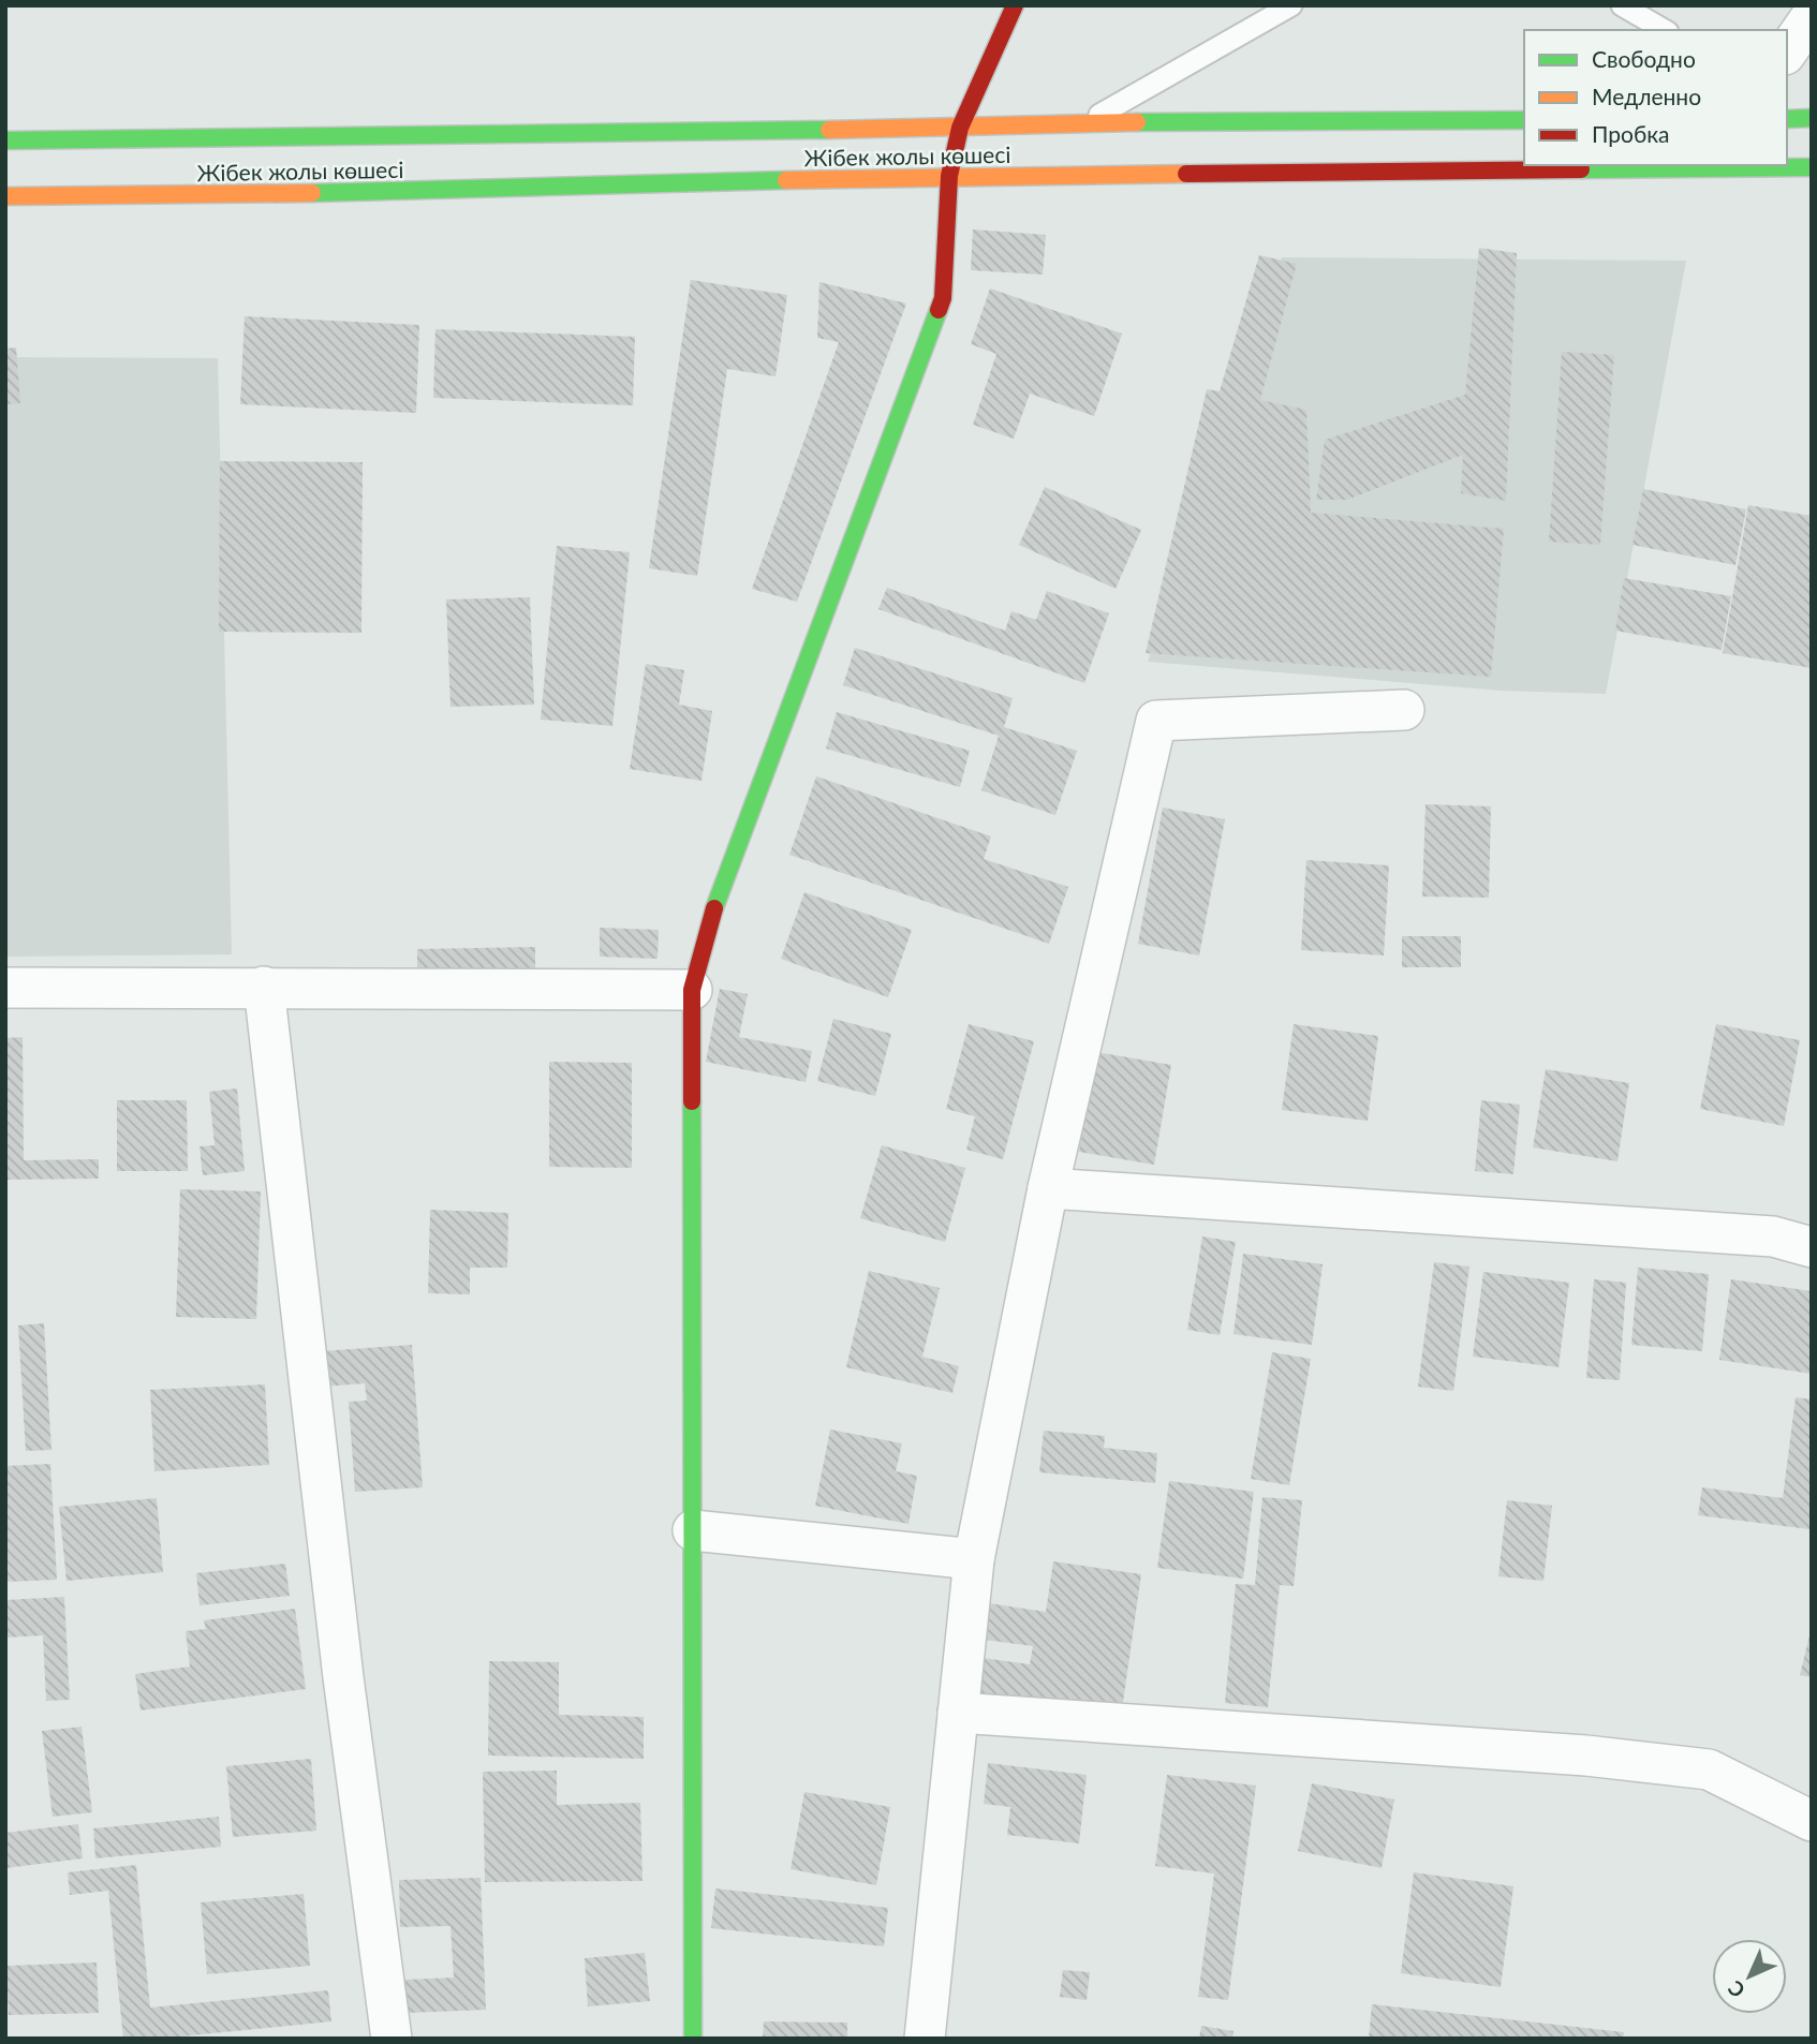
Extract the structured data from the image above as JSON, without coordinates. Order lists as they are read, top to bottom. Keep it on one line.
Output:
{"streets":{"main road":["Жібек жолы көшесі"]},"legend":["Свободно","Медленно","Пробка"],"north":"bottom left"}
